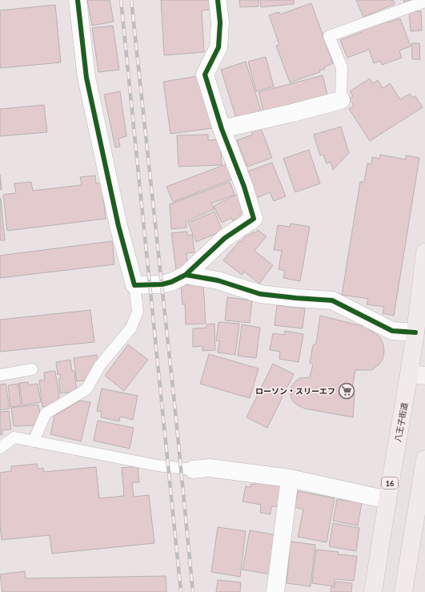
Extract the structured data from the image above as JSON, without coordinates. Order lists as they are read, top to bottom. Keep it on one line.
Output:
{"streets":{"highway":["八王子街道","16"]},"places":{"supermarket":["ローソン・スリーエフ"]}}
